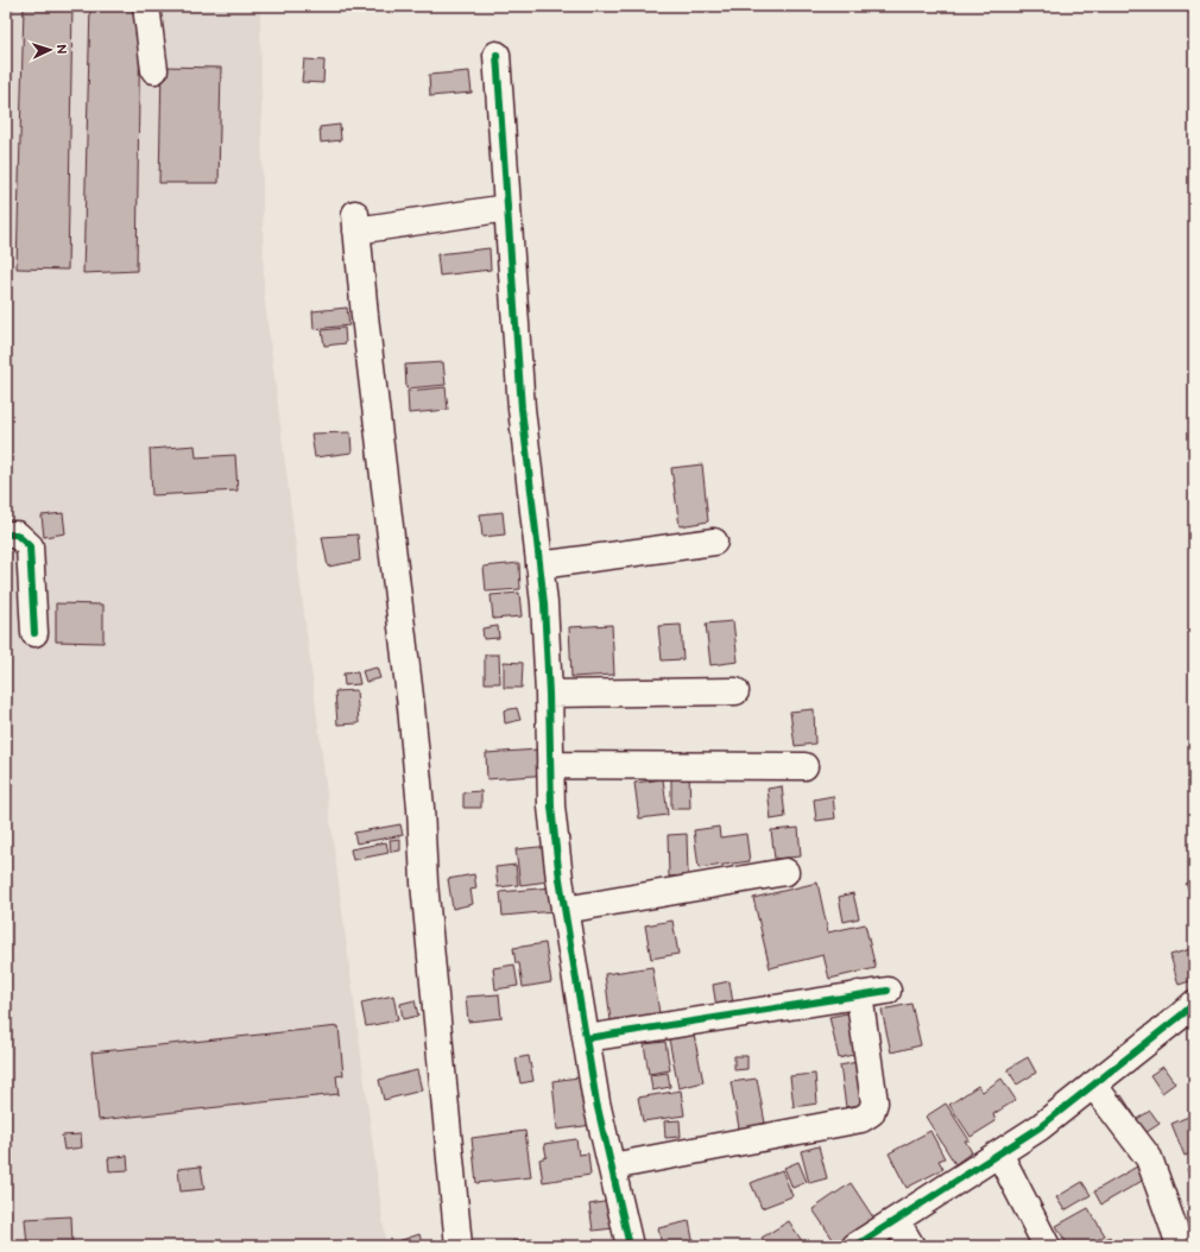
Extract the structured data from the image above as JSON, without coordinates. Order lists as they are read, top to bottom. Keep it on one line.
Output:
{"north":"right"}
